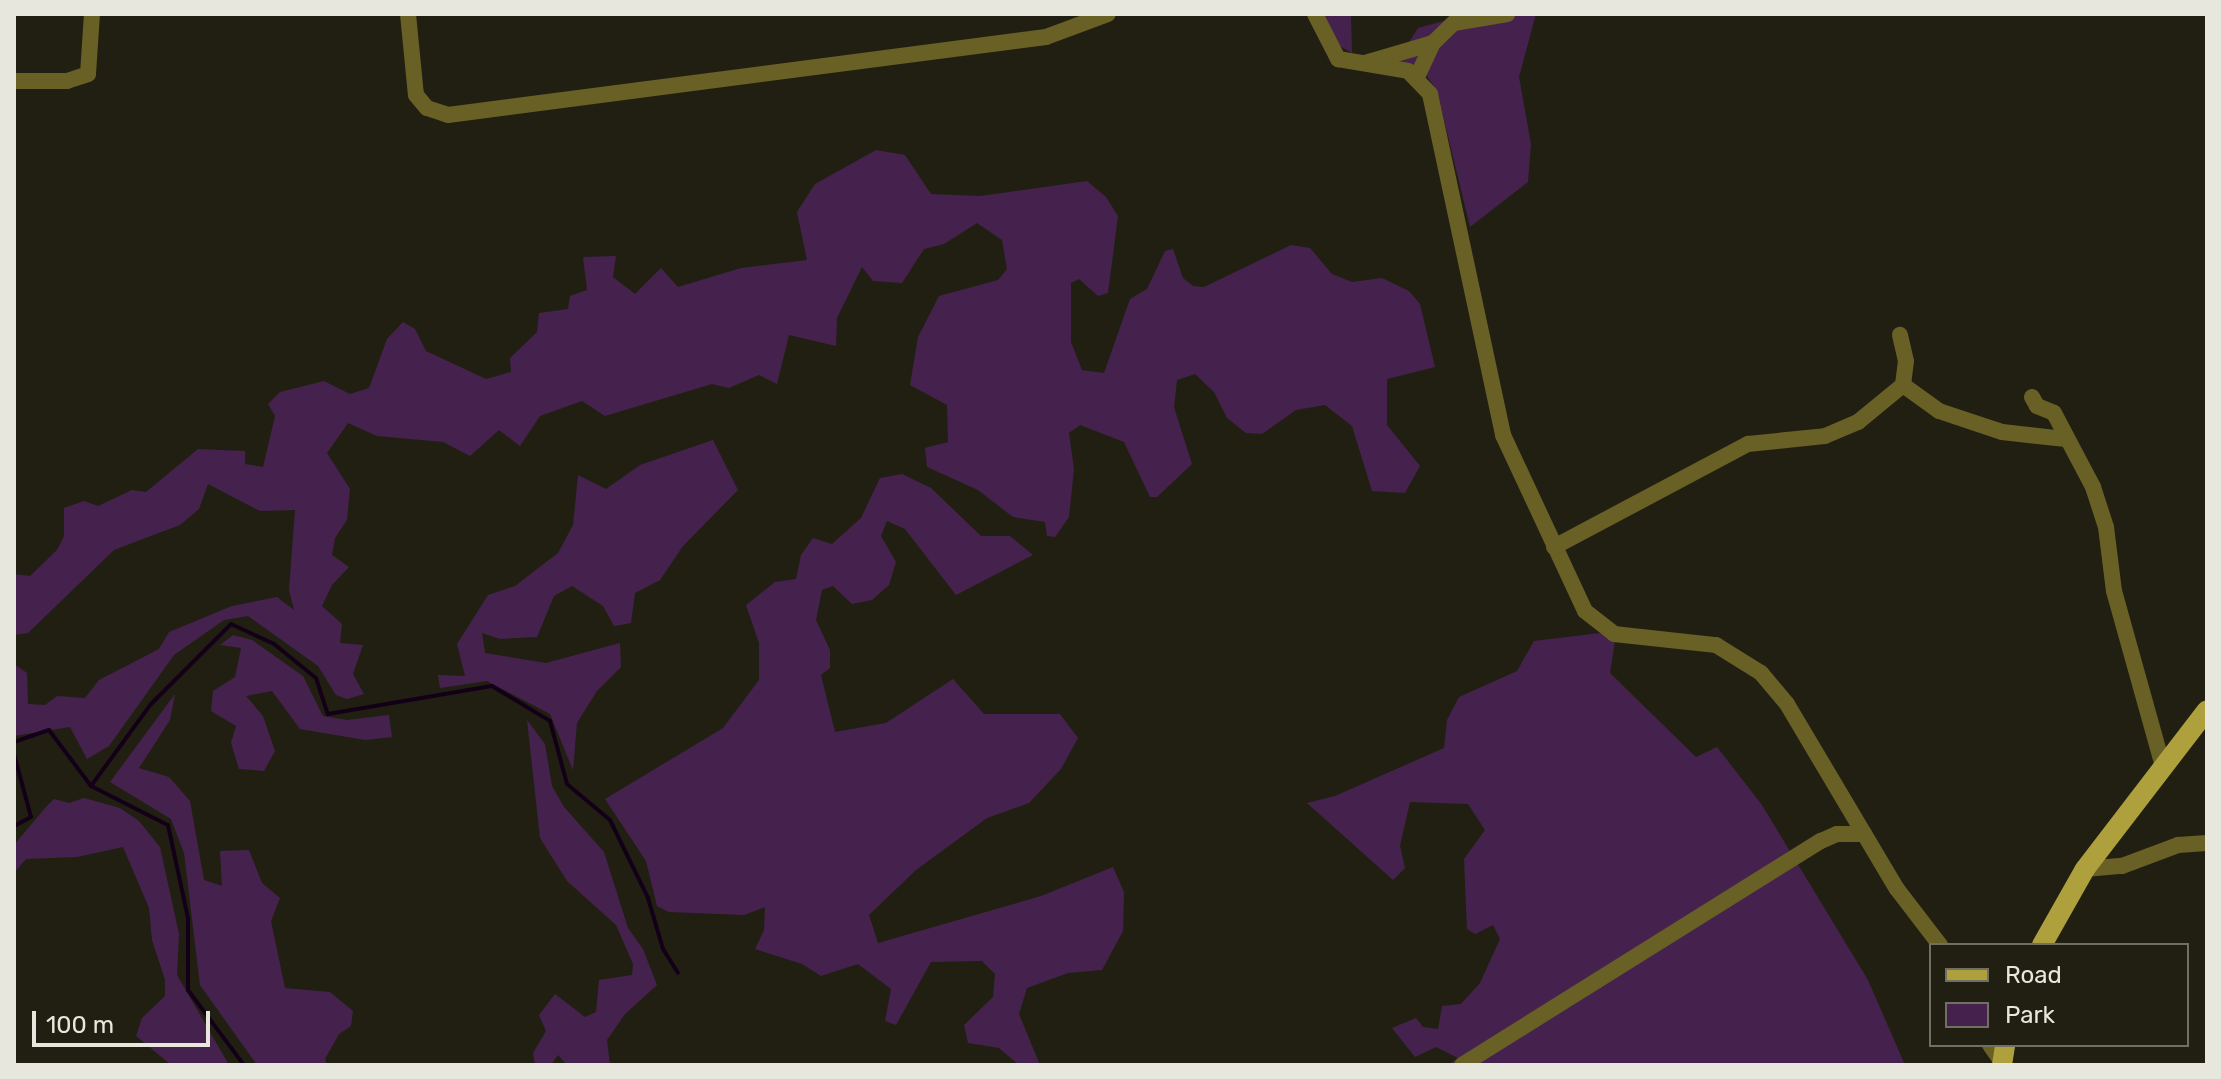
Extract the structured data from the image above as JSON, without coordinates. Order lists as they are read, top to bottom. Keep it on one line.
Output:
{"legend":["Road","Park"],"scale_bar":"100 m"}
